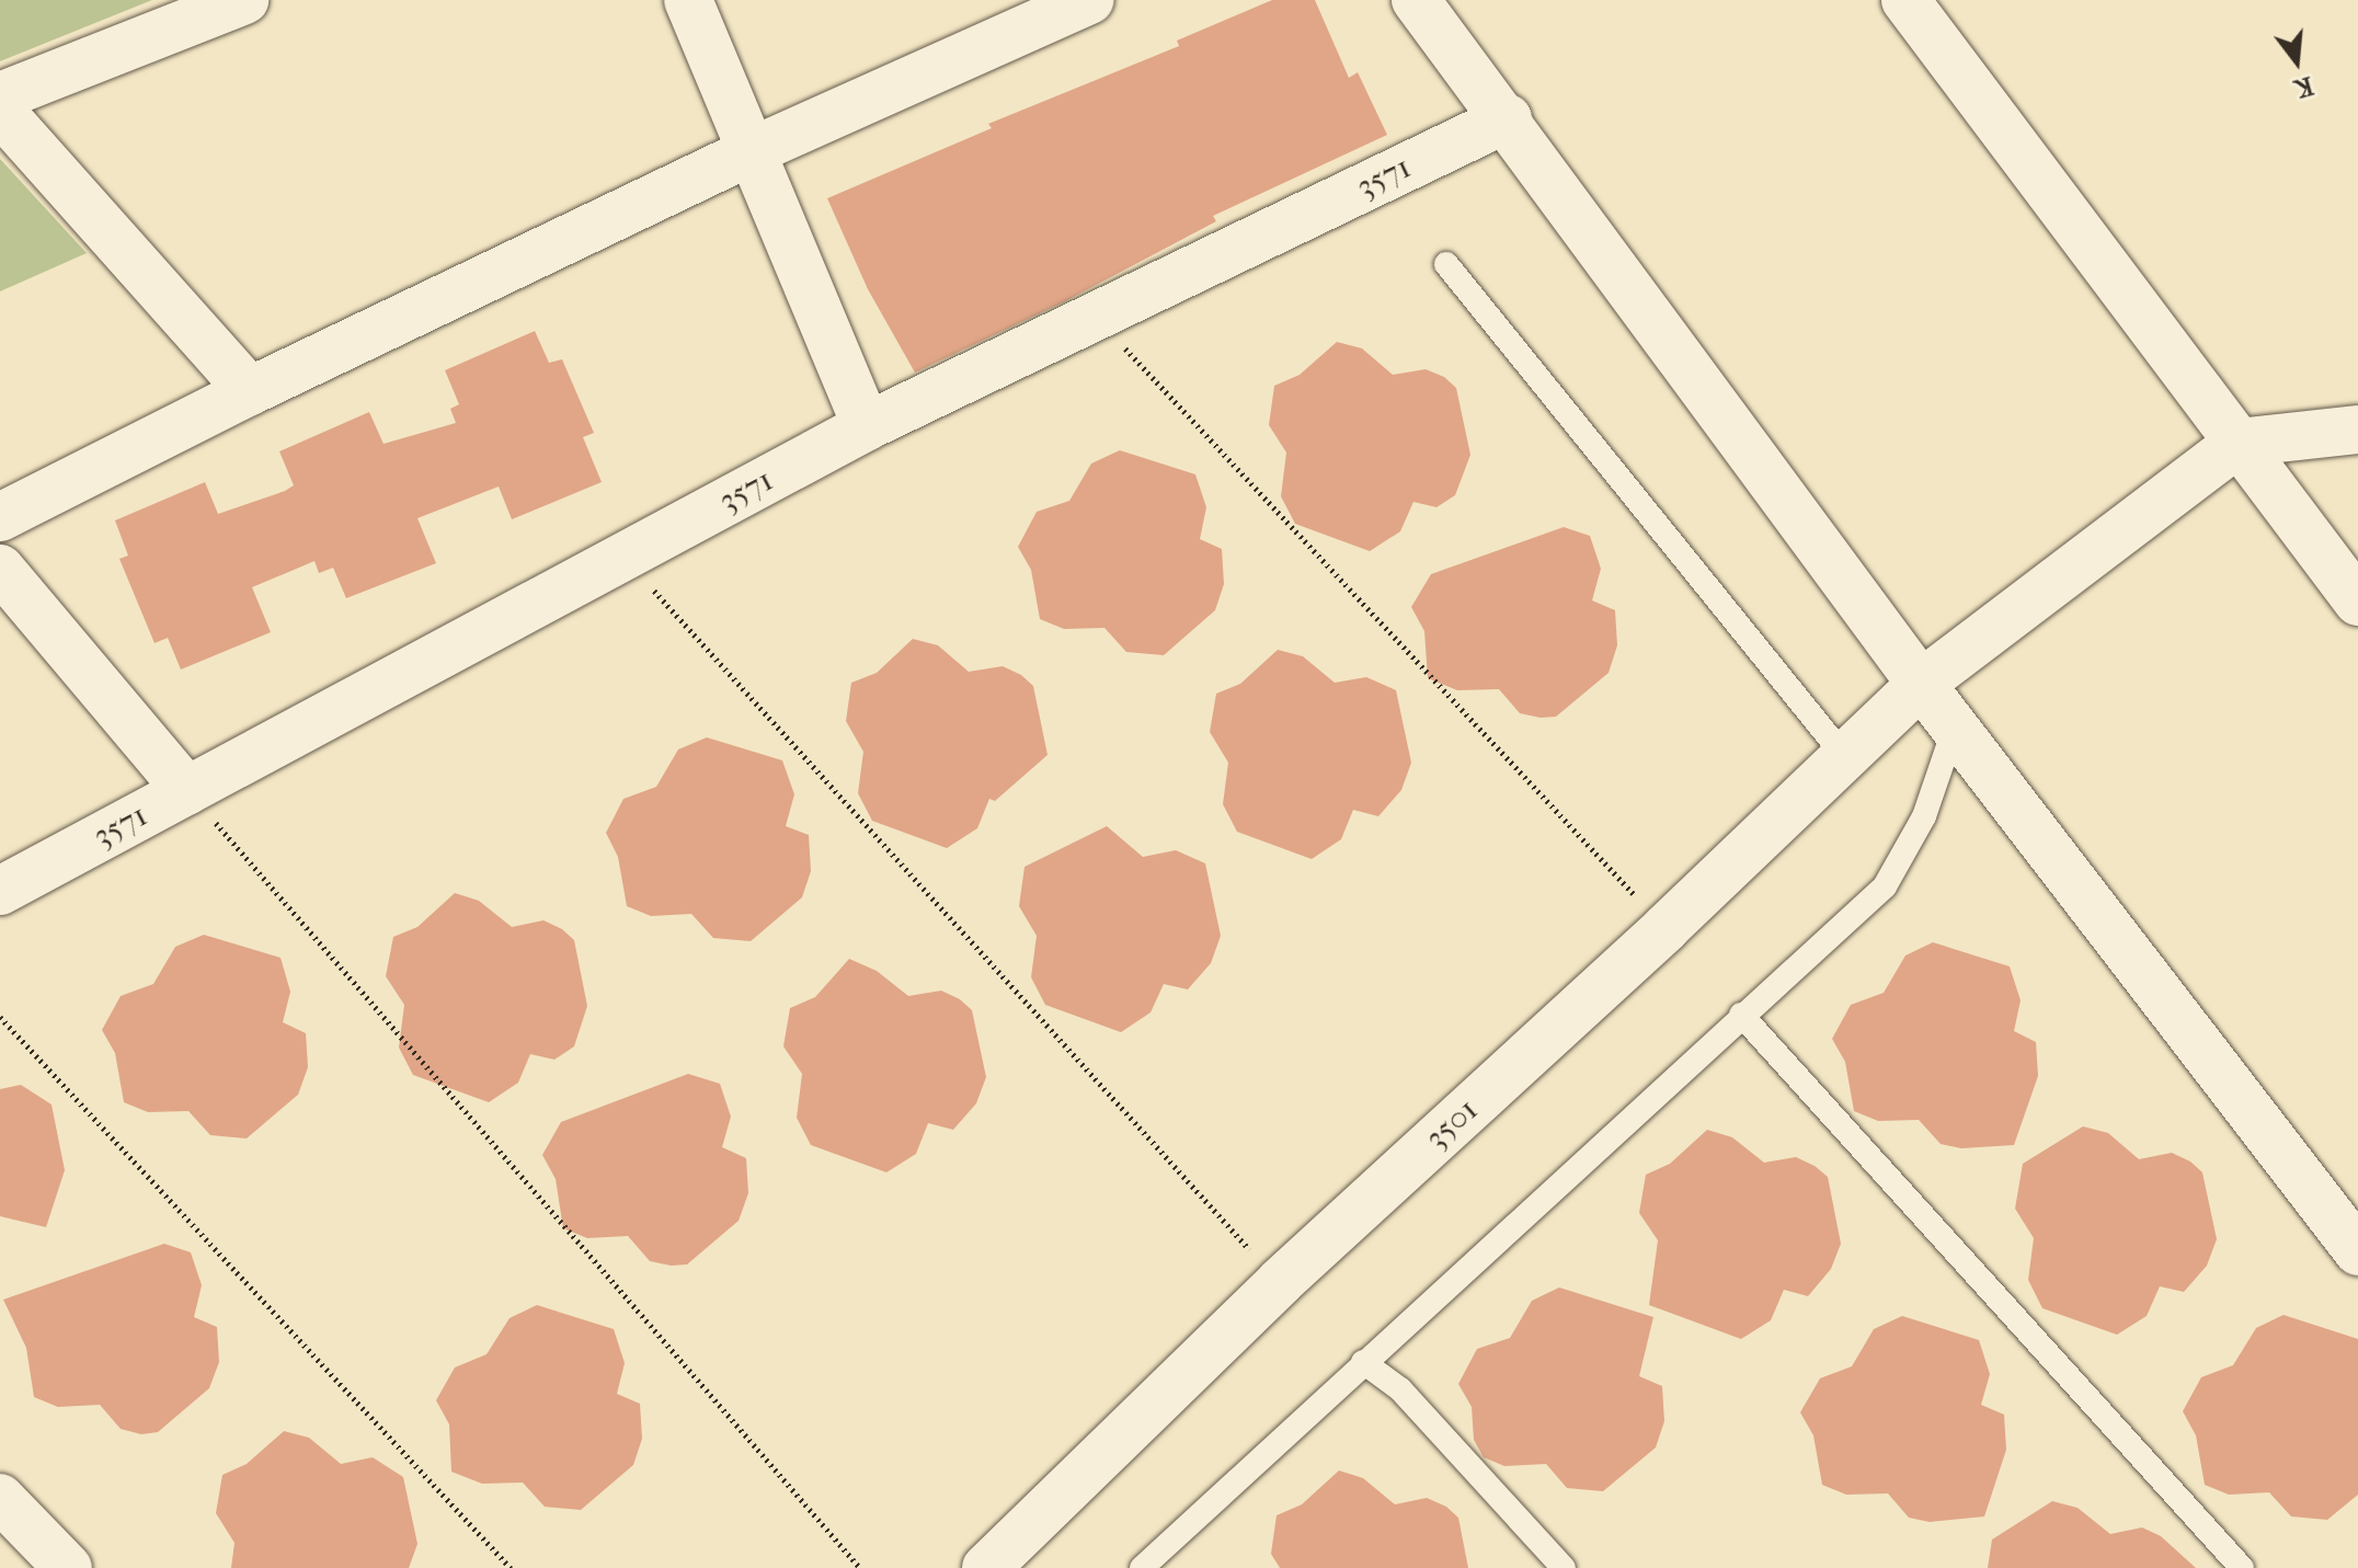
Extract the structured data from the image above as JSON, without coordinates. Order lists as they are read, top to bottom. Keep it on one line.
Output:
{"streets":{"street":["3571","3501"]},"north":"bottom"}
